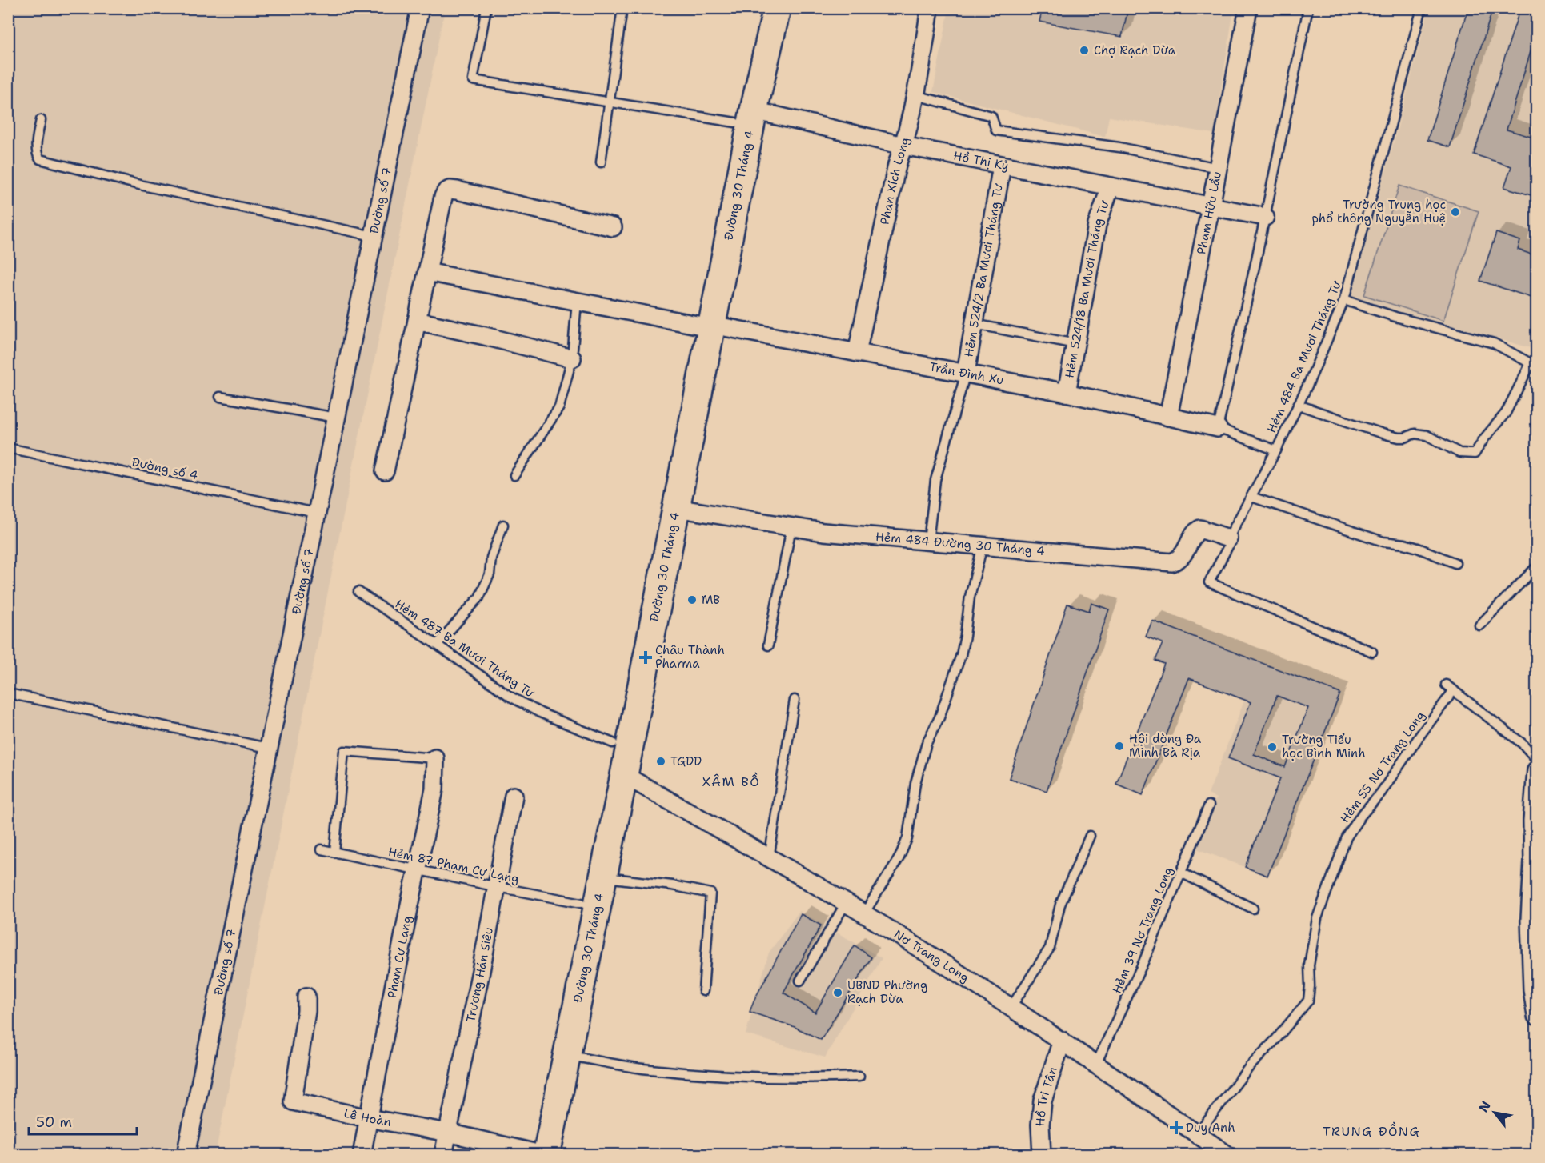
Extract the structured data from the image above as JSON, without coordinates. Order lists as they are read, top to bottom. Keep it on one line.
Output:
{"streets":{"main road":["Đường 30 Tháng 4"],"street":["Hồ Thị Kỷ","Phan Xích Long","Đường số 7","Phạm Hữu Lầu","Hẻm 524/2 Ba Mươi Tháng Tư","Hẻm 524/18 Ba Mươi Tháng Tư","Trần Đình Xu","Hẻm 484 Đường 30 Tháng 4","Phạm Cự Lạng","Nơ Trang Long","Trương Hán Siêu","Hồ Tri Tân","Lê Hoàn"],"lane":["Hẻm 484 Ba Mươi Tháng Tư","Đường số 4","Hẻm 487 Ba Mươi Tháng Tư","Hẻm 55 Nơ Trang Long","Hẻm 87 Phạm Cự Lạng","Hẻm 39 Nơ Trang Long"]},"crossings":[["Hồ Thị Kỷ","Phan Xích Long"],["Hồ Thị Kỷ","Đường 30 Tháng 4"],["Hồ Thị Kỷ","Phạm Hữu Lầu"],["Hồ Thị Kỷ","Hẻm 524/2 Ba Mươi Tháng Tư"],["Hồ Thị Kỷ","Hẻm 524/18 Ba Mươi Tháng Tư"],["Phan Xích Long","Trần Đình Xu"],["Đường 30 Tháng 4","Trần Đình Xu"],["Đường 30 Tháng 4","Hẻm 484 Đường 30 Tháng 4"],["Đường 30 Tháng 4","Hẻm 487 Ba Mươi Tháng Tư"],["Đường 30 Tháng 4","Hẻm 87 Phạm Cự Lạng"],["Đường 30 Tháng 4","Nơ Trang Long"],["Đường 30 Tháng 4","Lê Hoàn"],["Đường số 7","Đường số 4"],["Phạm Hữu Lầu","Trần Đình Xu"],["Hẻm 524/2 Ba Mươi Tháng Tư","Trần Đình Xu"],["Hẻm 524/18 Ba Mươi Tháng Tư","Trần Đình Xu"],["Hẻm 484 Ba Mươi Tháng Tư","Hẻm 484 Đường 30 Tháng 4"],["Hẻm 55 Nơ Trang Long","Nơ Trang Long"],["Hẻm 87 Phạm Cự Lạng","Phạm Cự Lạng"],["Hẻm 87 Phạm Cự Lạng","Trương Hán Siêu"],["Hẻm 39 Nơ Trang Long","Nơ Trang Long"],["Phạm Cự Lạng","Lê Hoàn"],["Nơ Trang Long","Hồ Tri Tân"],["Trương Hán Siêu","Lê Hoàn"]],"districts":["XÂM BỒ","TRUNG ĐỒNG"],"places":{"other":["Chợ Rạch Dừa","Trường Trung học phổ thông Nguyễn Huệ","MB","Hội dòng Đa Minh Bà Rịa","Trường Tiểu học Bình Minh","TGDD","UBND Phường Rạch Dừa"],"health":["Châu Thành Pharma","Duy Anh"]},"scale_bar":"50 m","north":"top left"}
